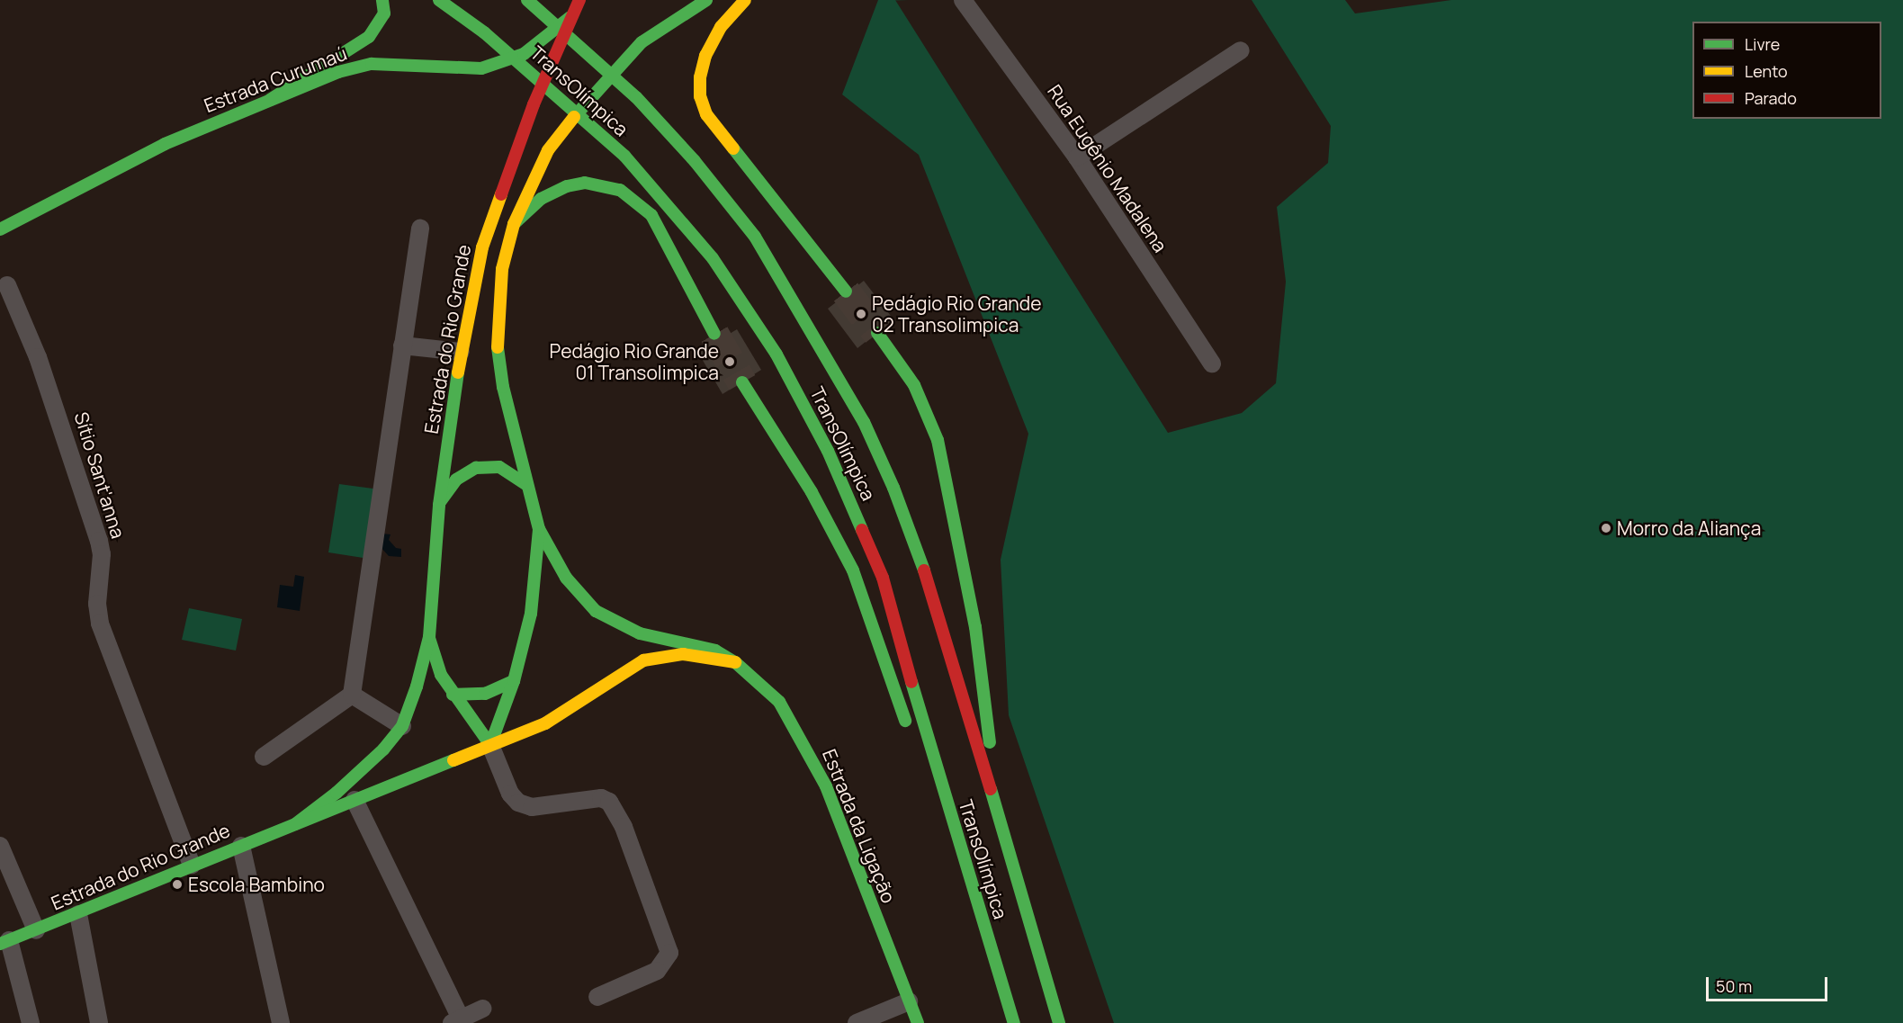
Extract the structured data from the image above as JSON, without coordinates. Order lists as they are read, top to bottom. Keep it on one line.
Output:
{"streets":{"main road":["Estrada Curumaú","TransOlímpica","Estrada do Rio Grande","Estrada da Ligação"],"street":["Rua Eugênio Madalena","Sítio Sant'anna"]},"crossings":[["Estrada Curumaú","Estrada do Rio Grande"],["Estrada do Rio Grande","Sítio Sant'anna"]],"places":["Pedágio Rio Grande 02 Transolimpica","Pedágio Rio Grande 01 Transolimpica","Morro da Aliança","Escola Bambino"],"legend":["Livre","Lento","Parado"],"scale_bar":"50 m"}
